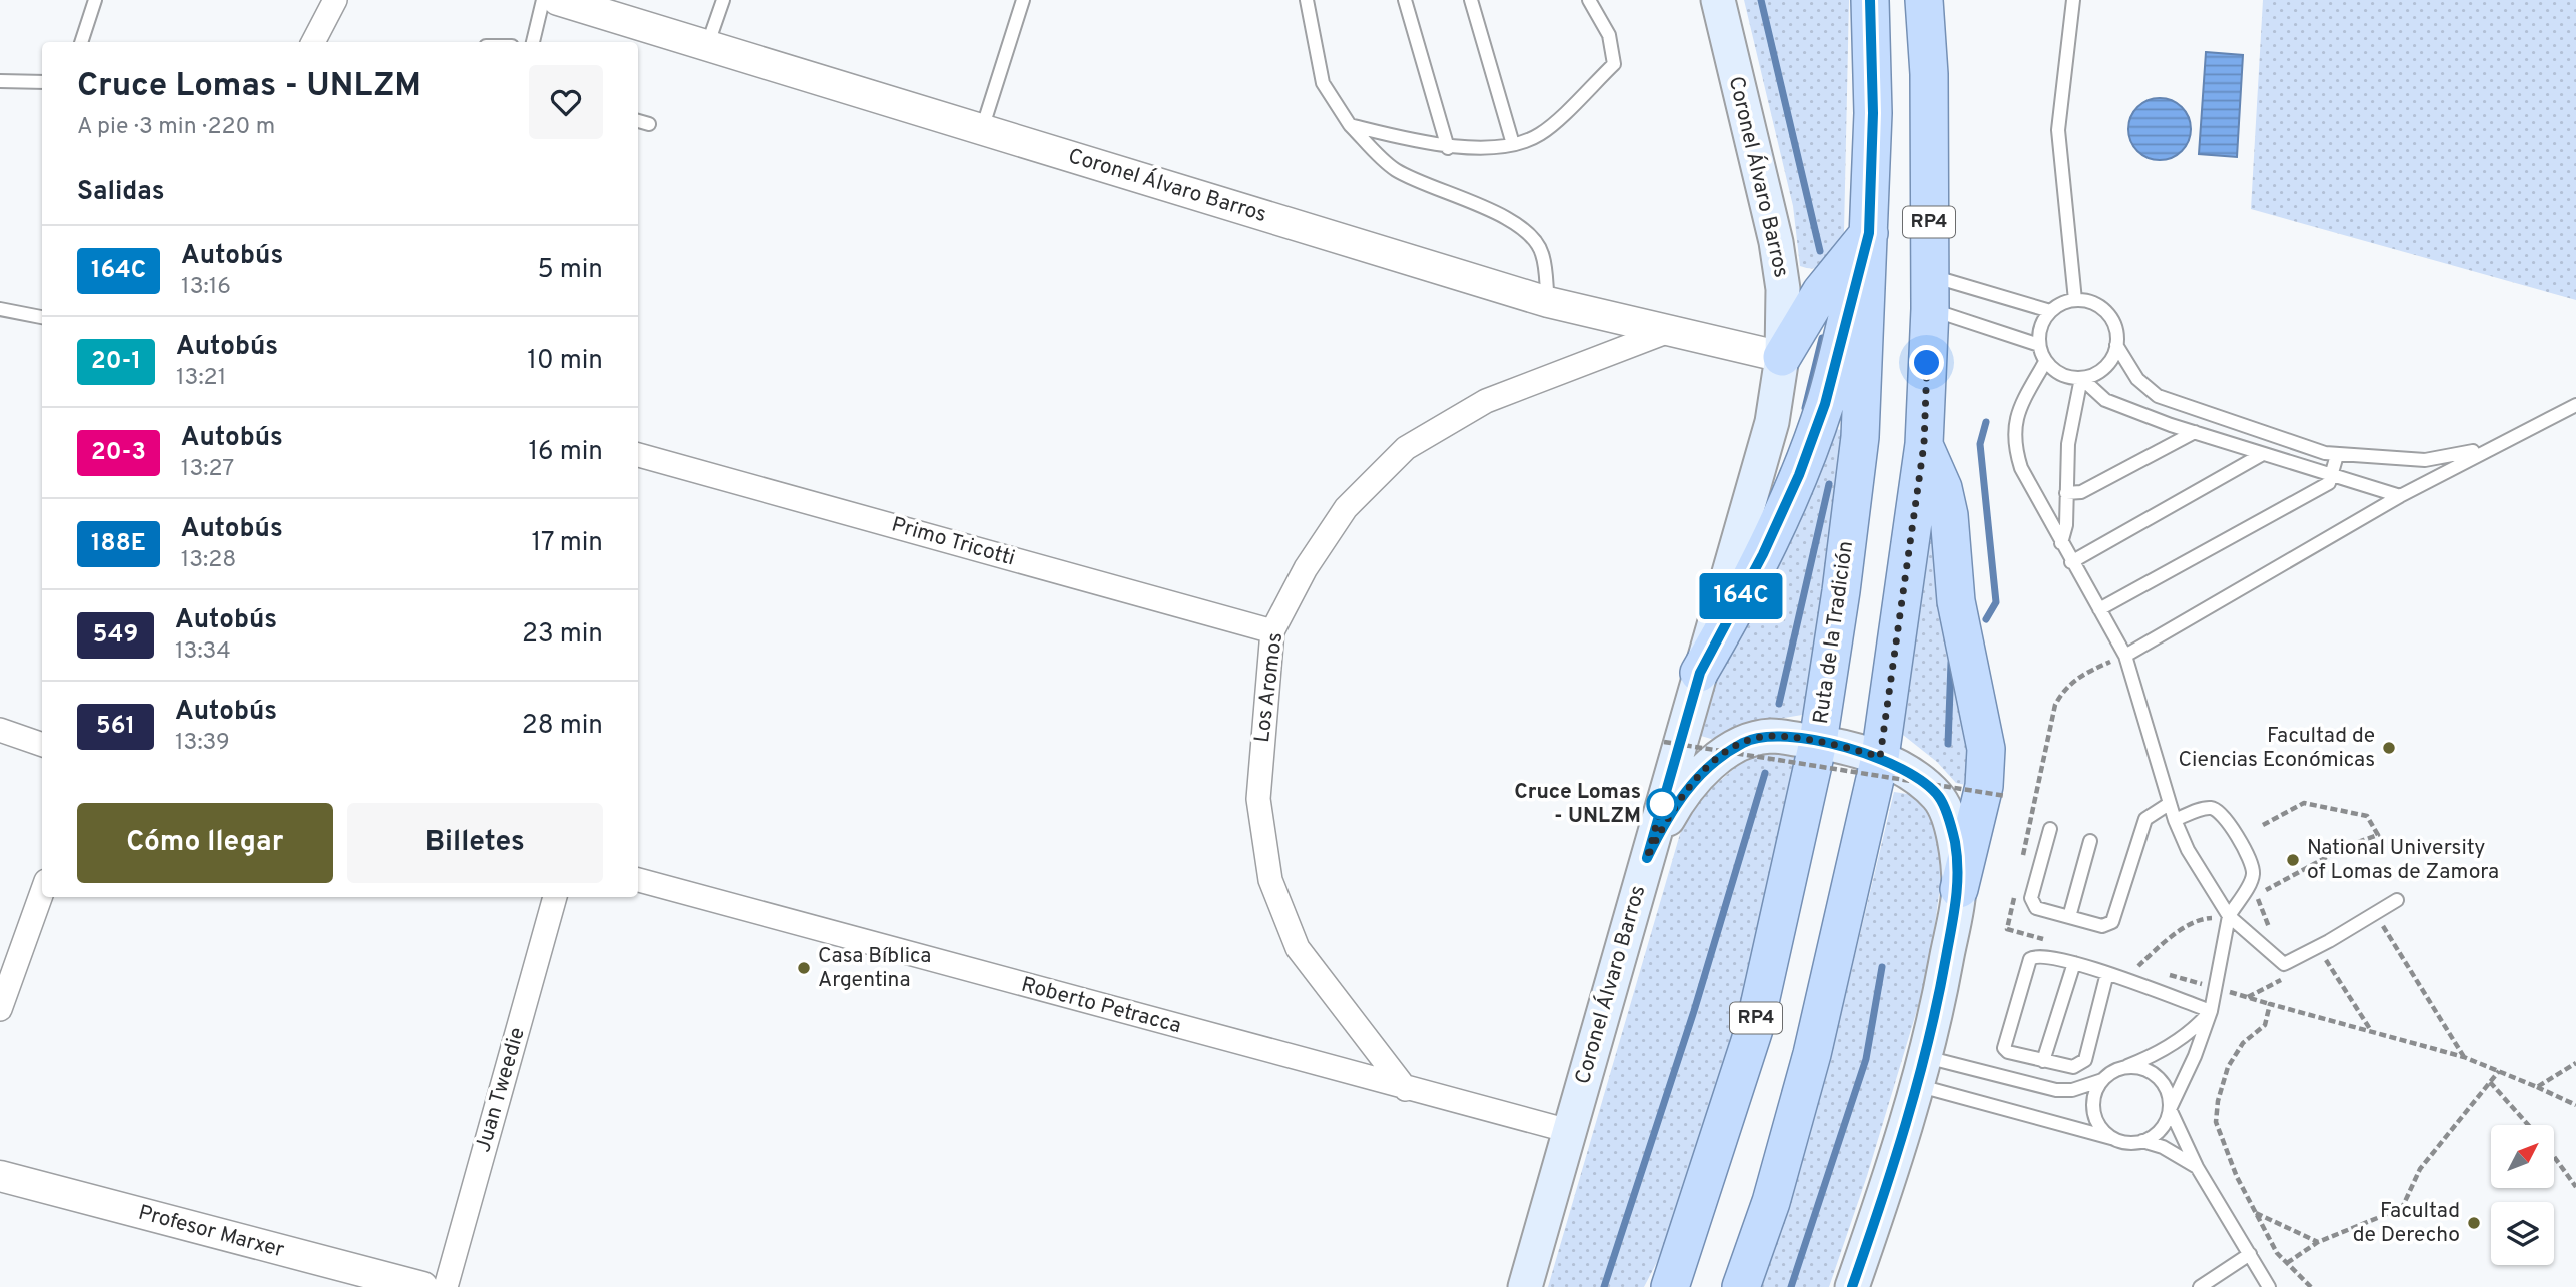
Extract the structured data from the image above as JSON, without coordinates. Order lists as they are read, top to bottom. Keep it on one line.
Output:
{"streets":{"main road":["Coronel Álvaro Barros","RP4","Ruta de la Tradición"],"street":["Primo Tricotti","Los Aromos","Roberto Petracca","Juan Tweedie","Profesor Marxer"]},"crossings":[["Coronel Álvaro Barros","Los Aromos"],["Coronel Álvaro Barros","Roberto Petracca"],["Primo Tricotti","Los Aromos"],["Los Aromos","Roberto Petracca"]],"places":["Facultad de Ciencias Económicas","Cruce Lomas - UNLZM","National University of Lomas de Zamora","Casa Bíblica Argentina","Facultad de Derecho"],"lines":["bus line 164C"],"north":"top right","page":{"on_map":"164C","heading":[["Cruce Lomas - UNLZM","A pie · 3 min · 220 m"],"Salidas"],"list":[{"mark":"164C","name":"Autobús","note":"13:16","value":"5 min"},{"mark":"20-1","name":"Autobús","note":"13:21","value":"10 min"},{"mark":"20-3","name":"Autobús","note":"13:27","value":"16 min"},{"mark":"188E","name":"Autobús","note":"13:28","value":"17 min"},{"mark":"549","name":"Autobús","note":"13:34","value":"23 min"},{"mark":"561","name":"Autobús","note":"13:39","value":"28 min"}],"buttons":["Cómo llegar","Billetes"]}}
